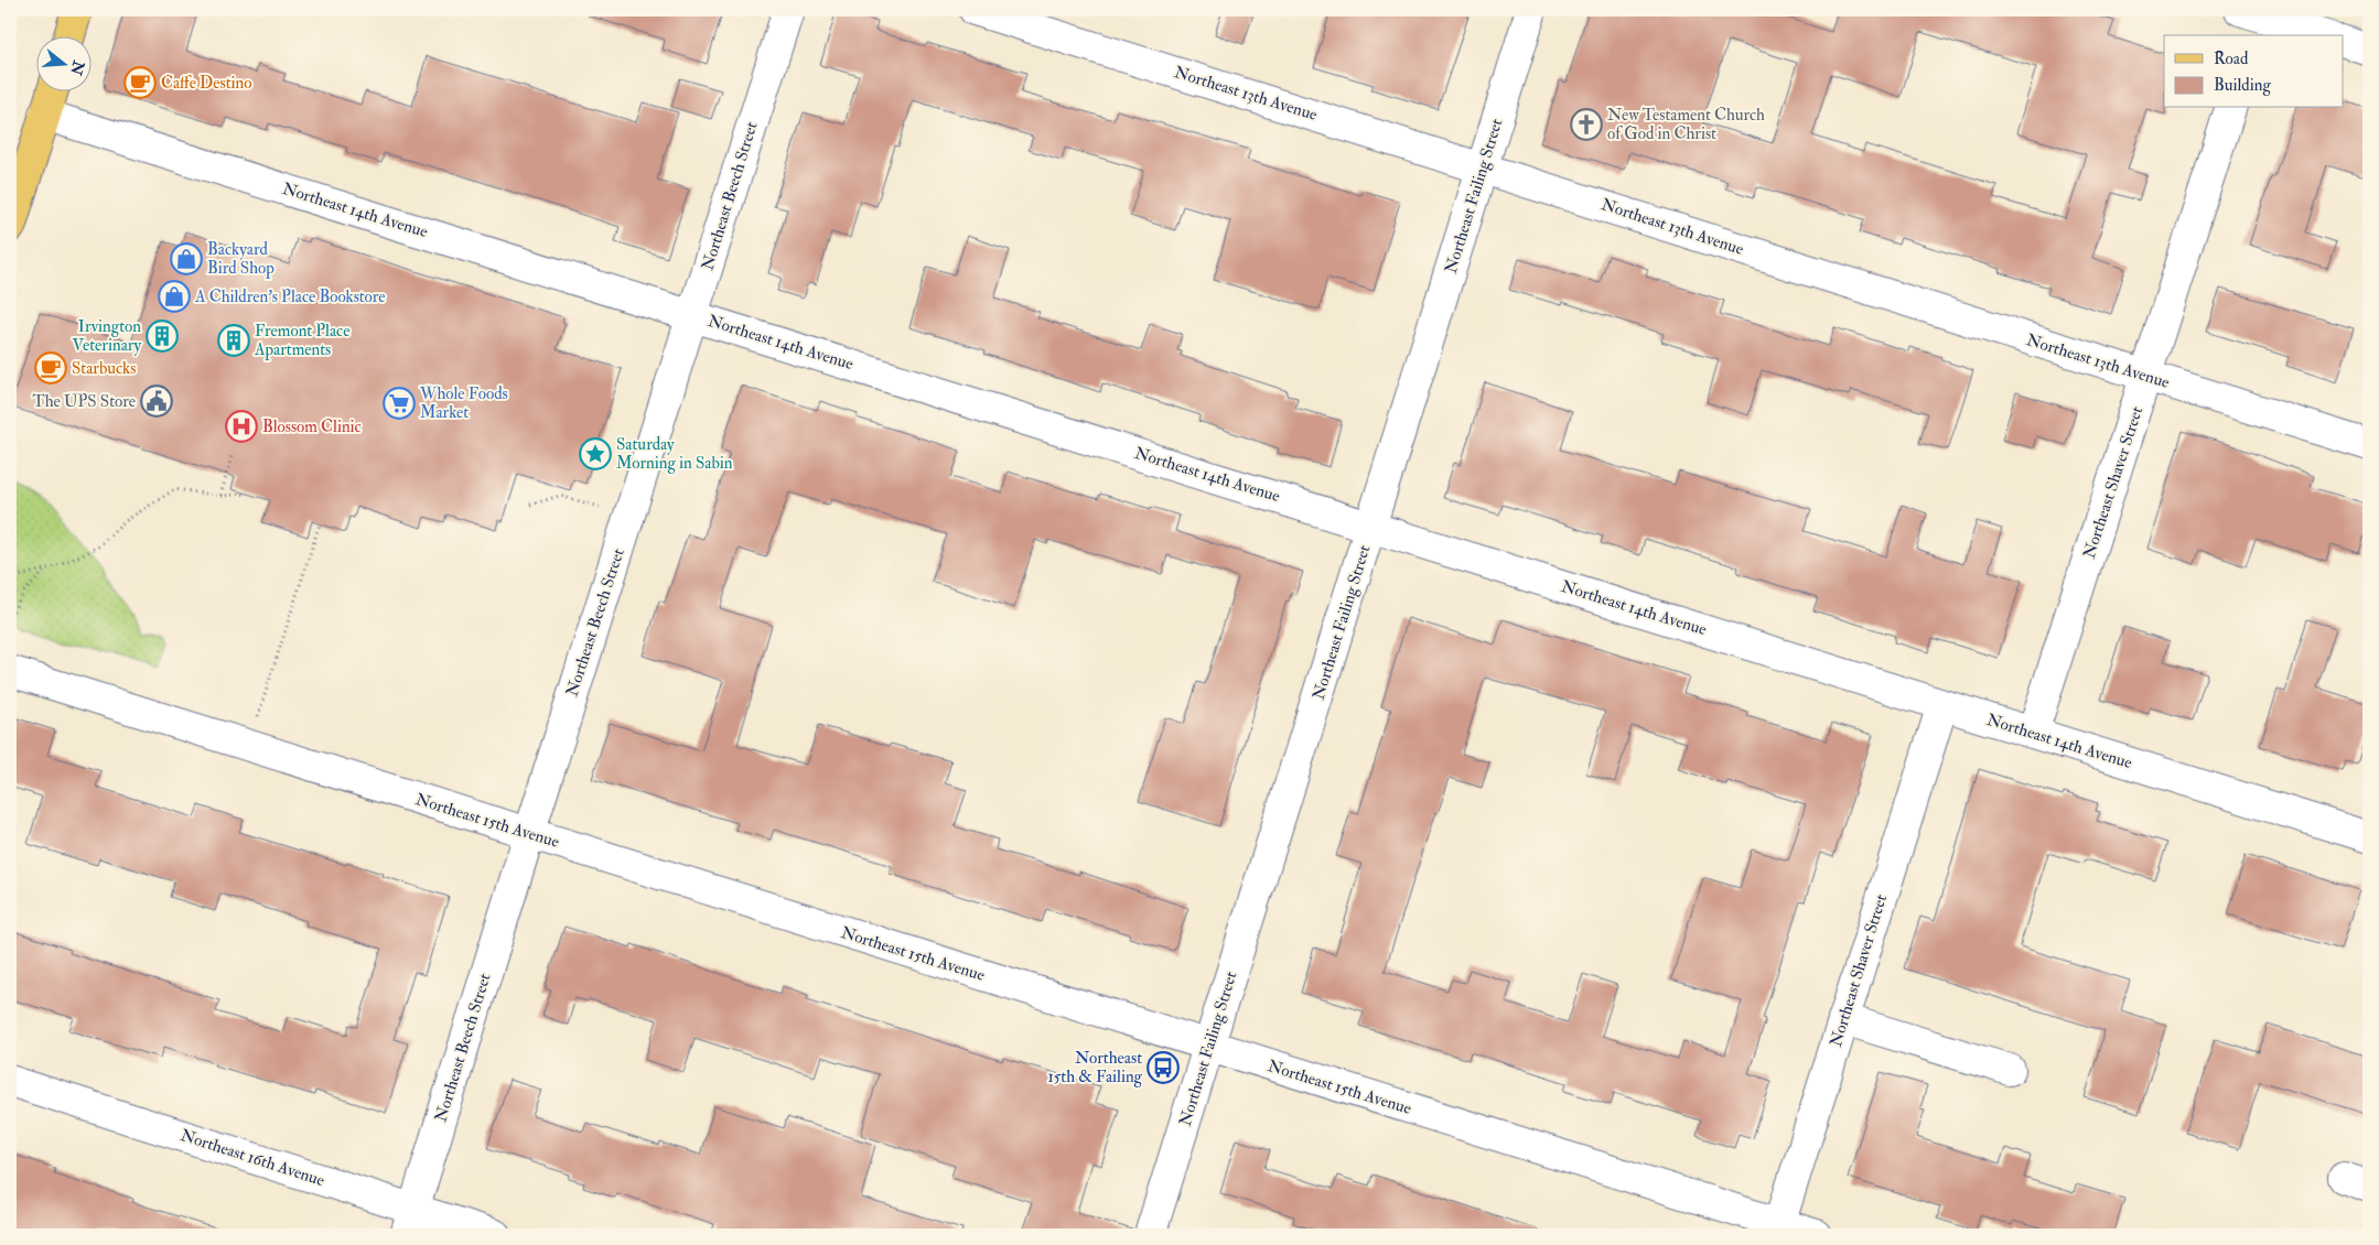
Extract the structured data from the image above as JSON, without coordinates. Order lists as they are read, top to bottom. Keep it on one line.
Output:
{"streets":{"street":["Northeast 13th Avenue","Northeast Beech Street","Northeast Failing Street","Northeast 14th Avenue","Northeast Shaver Street","Northeast 15th Avenue","Northeast 16th Avenue"]},"crossings":[["Northeast 13th Avenue","Northeast Failing Street"],["Northeast 13th Avenue","Northeast Shaver Street"],["Northeast Beech Street","Northeast 14th Avenue"],["Northeast Beech Street","Northeast 15th Avenue"],["Northeast Beech Street","Northeast 16th Avenue"],["Northeast Failing Street","Northeast 14th Avenue"],["Northeast Failing Street","Northeast 15th Avenue"],["Northeast 14th Avenue","Northeast Shaver Street"],["Northeast Shaver Street","Northeast 15th Avenue"]],"places":{"cafe":["Caffe Destino","Starbucks"],"church":["New Testament Church of God in Christ"],"shop":["Backyard Bird Shop","A Children's Place Bookstore"],"building":["Irvington Veterinary","Fremont Place Apartments"],"public building":["The UPS Store"],"supermarket":["Whole Foods Market"],"hospital":["Blossom Clinic"],"place":["Saturday Morning in Sabin"],"bus stop":["Northeast 15th & Failing"]},"legend":["Road","Building"],"north":"right"}
